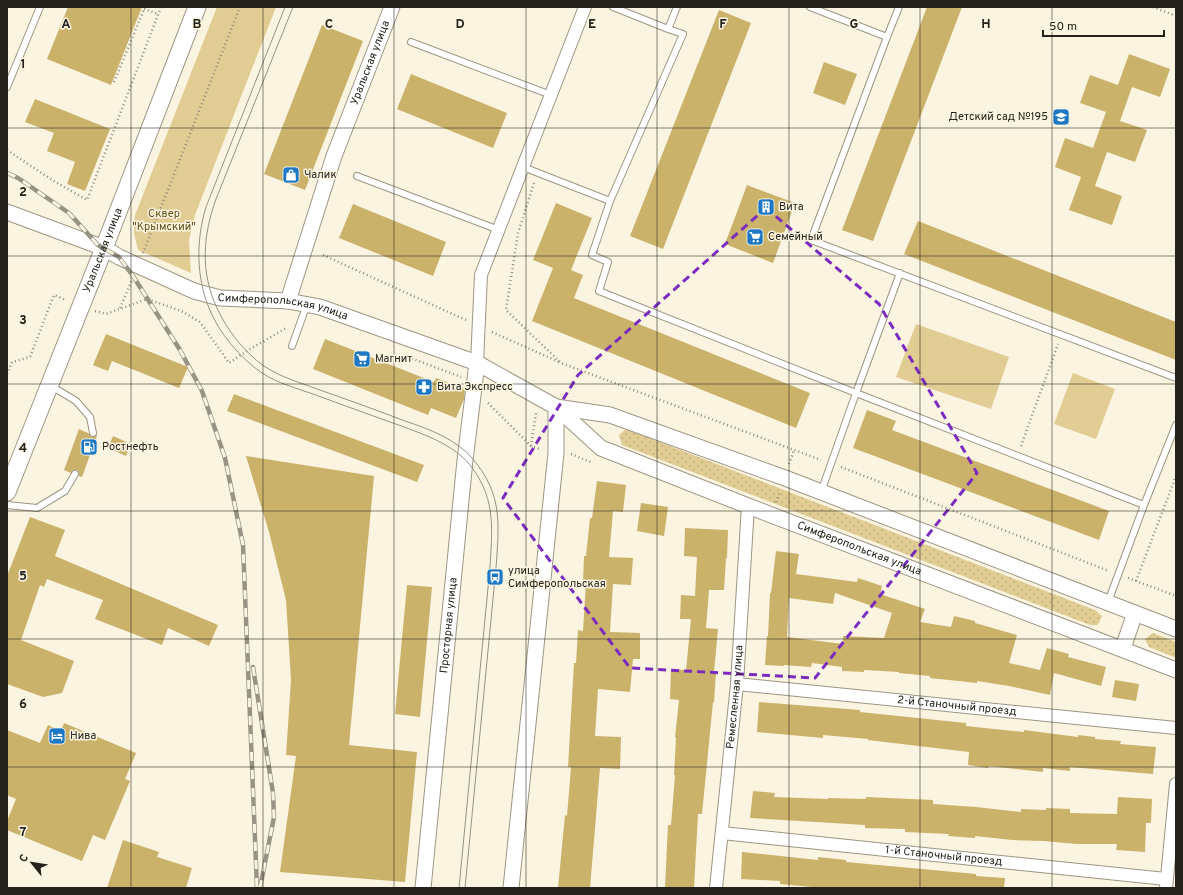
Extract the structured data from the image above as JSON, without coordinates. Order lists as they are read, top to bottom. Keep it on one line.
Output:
{"streets":{"main road":["Уральская улица"],"street":["Симферопольская улица","Просторная улица","Ремесленная улица","2-й Станочный проезд","1-й Станочный проезд"]},"crossings":[["Уральская улица","Симферопольская улица"],["Симферопольская улица","Просторная улица"],["Симферопольская улица","Ремесленная улица"],["Ремесленная улица","2-й Станочный проезд"],["Ремесленная улица","1-й Станочный проезд"]],"parks":["Сквер \"Крымский\""],"places":{"school or university":["Детский сад №195"],"shop":["Чалик"],"building":["Вита"],"supermarket":["Семейный","Магнит"],"pharmacy":["Вита Экспресс"],"fuel station":["Ростнефть"],"bus stop":["улица Симферопольская"],"hotel":["Нива"]},"scale_bar":"50 m","north":"top left","grid":{"columns":["A","B","C","D","E","F","G","H"],"rows":["1","2","3","4","5","6","7"]}}
